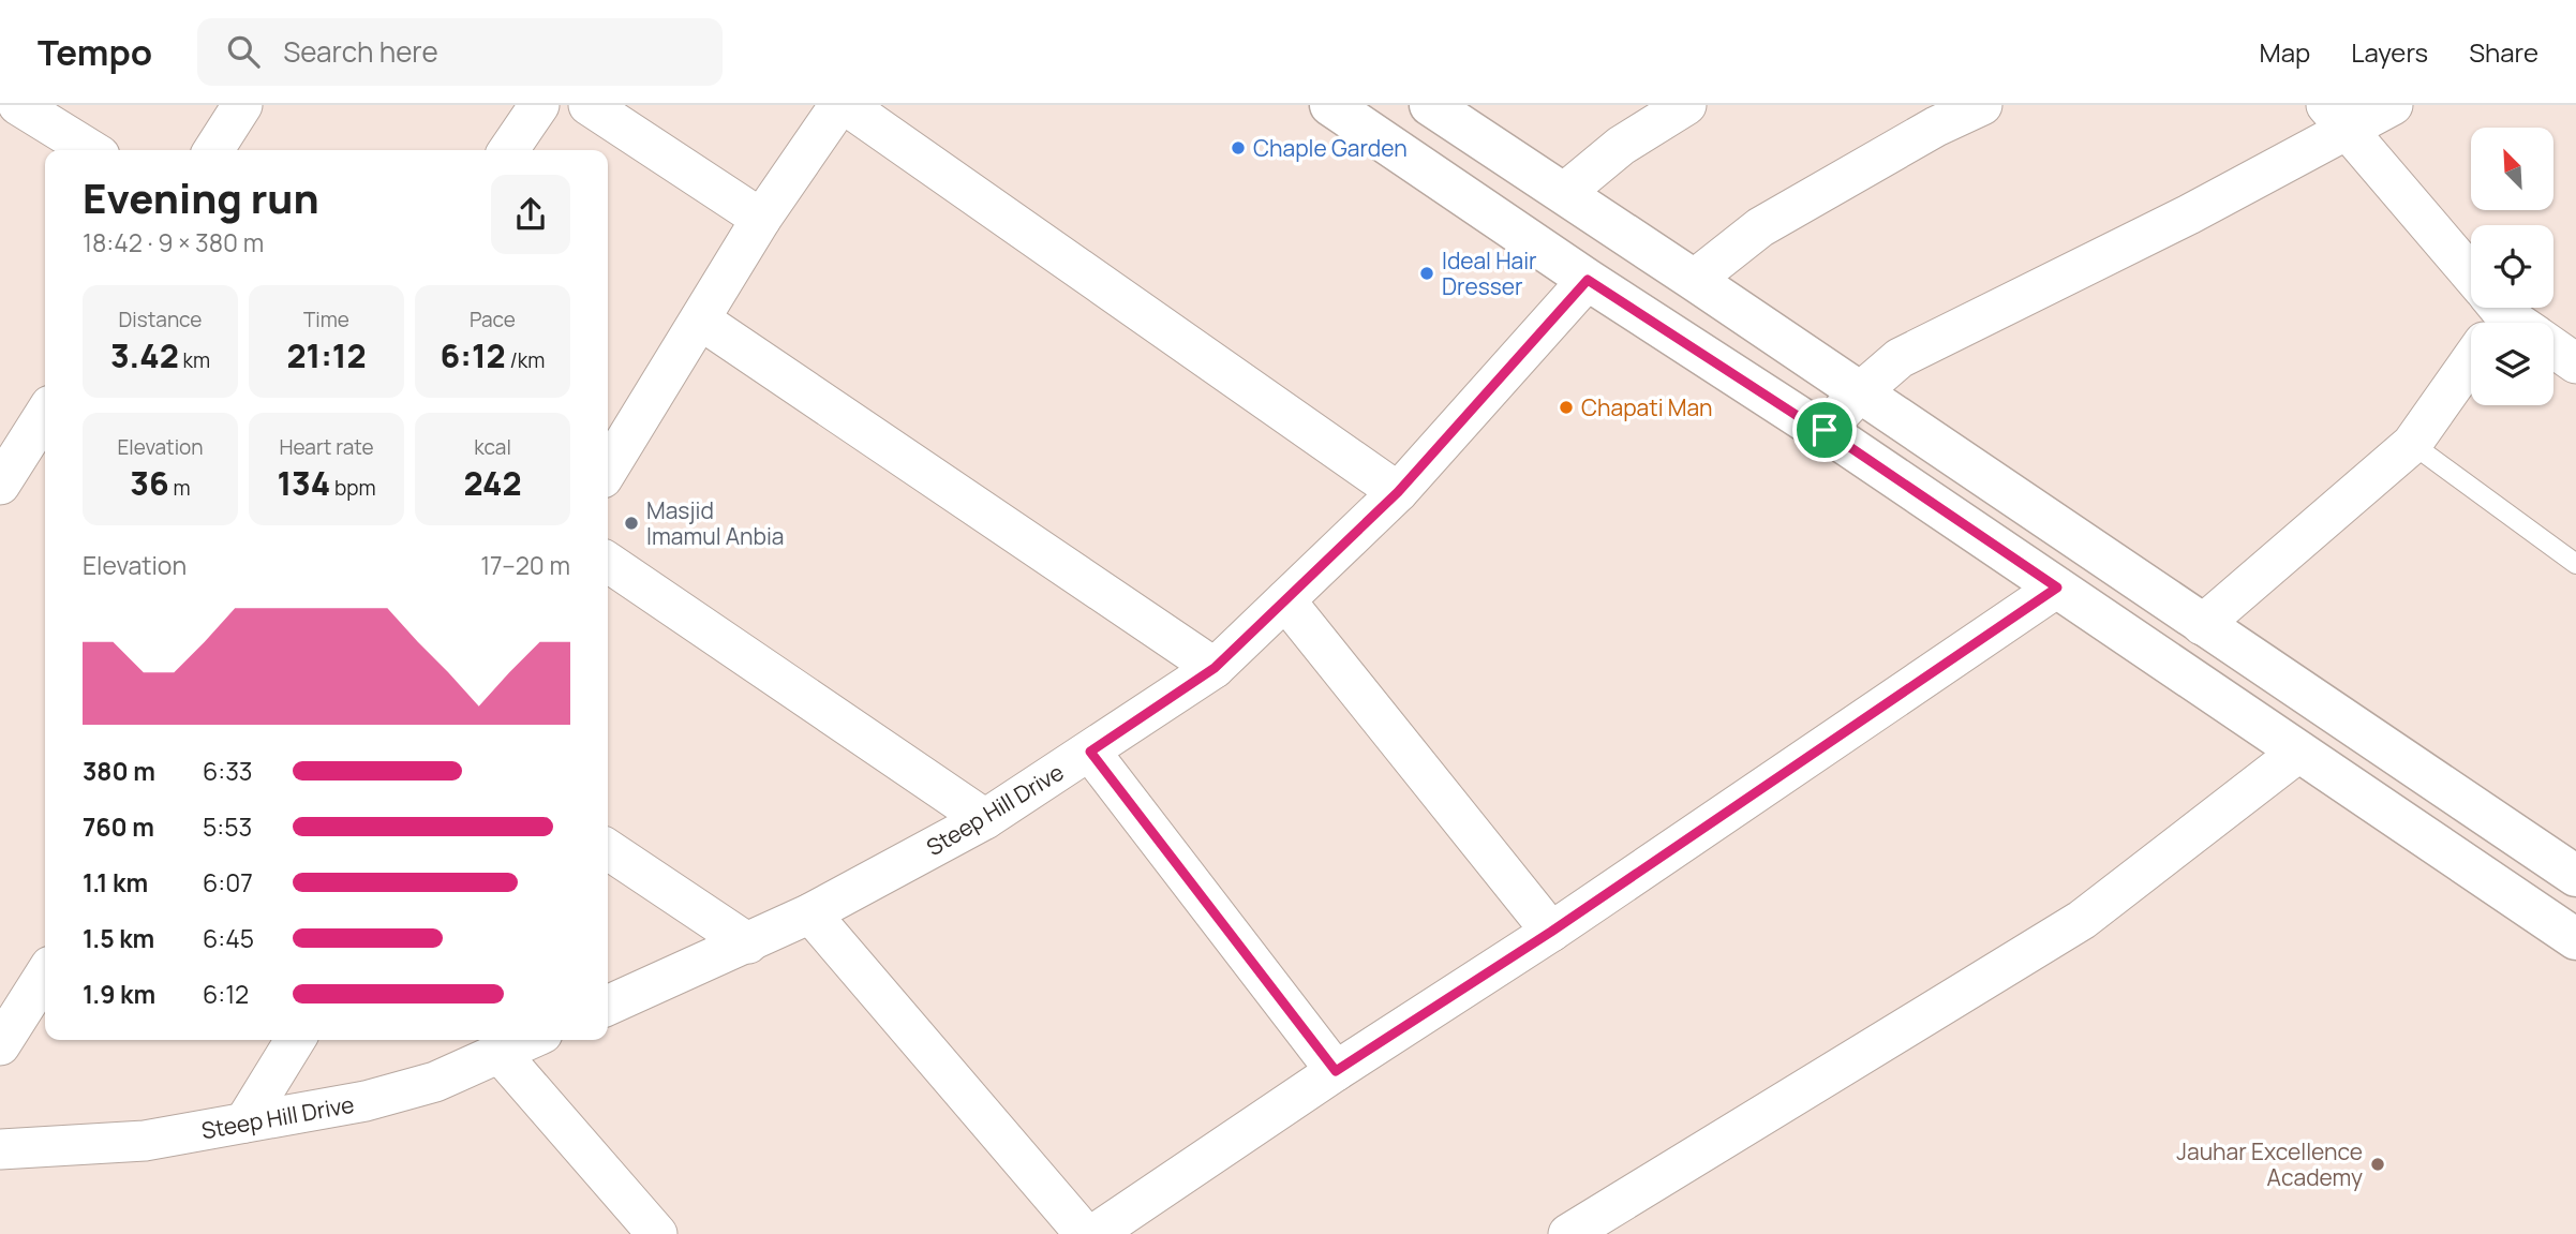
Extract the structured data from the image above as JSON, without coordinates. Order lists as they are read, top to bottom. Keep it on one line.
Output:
{"streets":{"street":["Steep Hill Drive"]},"places":["Chaple Garden","Ideal Hair Dresser","Chapati Man","Masjid Imamul Anbia","Jauhar Excellence Academy"],"north":"top left","page":{"header":"Tempo","search":"Search here","nav":["Map","Layers","Share"],"heading":["Evening run","18:42 · 9 × 380 m"],"stats":[["Distance","3.42 km"],["Time","21:12"],["Pace","6:12 /km"],["Elevation","36 m"],["Heart rate","134 bpm"],["kcal","242"]],"chart":["Elevation","17–20 m"],"list":[{"name":"380 m","note":"6:33"},{"name":"760 m","note":"5:53"},{"name":"1.1 km","note":"6:07"},{"name":"1.5 km","note":"6:45"},{"name":"1.9 km","note":"6:12"}]}}
